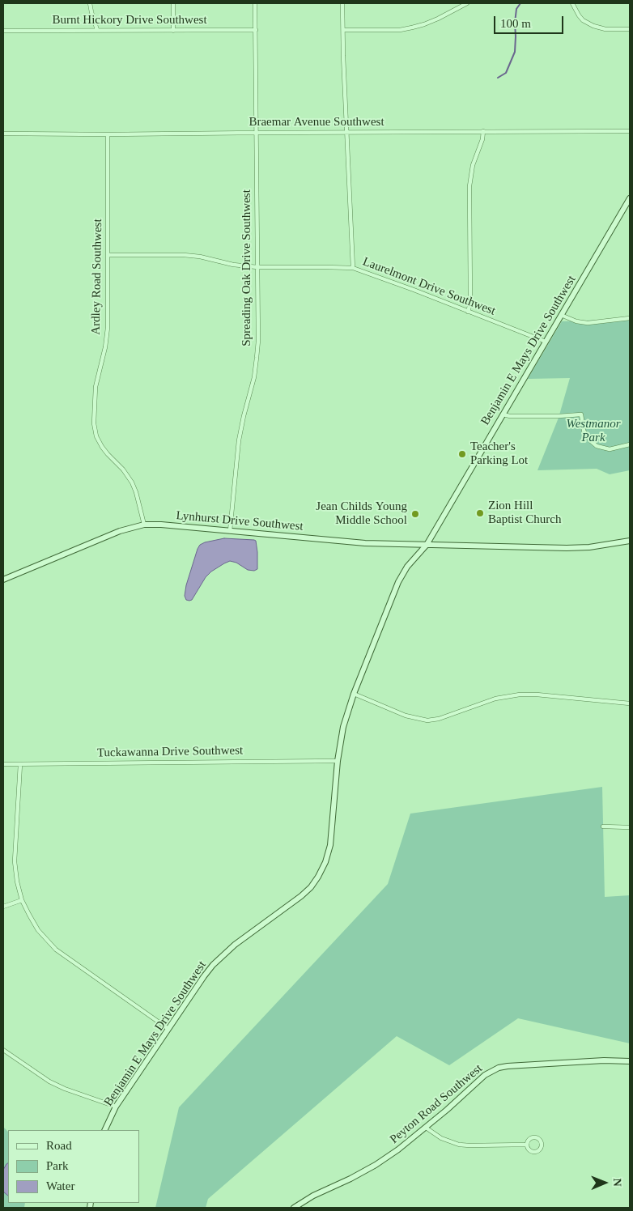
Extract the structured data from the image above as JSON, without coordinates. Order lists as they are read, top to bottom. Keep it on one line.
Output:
{"streets":{"street":["Burnt Hickory Drive Southwest","Braemar Avenue Southwest","Spreading Oak Drive Southwest","Ardley Road Southwest","Laurelmont Drive Southwest","Benjamin E Mays Drive Southwest","Lynhurst Drive Southwest","Tuckawanna Drive Southwest","Peyton Road Southwest"]},"crossings":[["Burnt Hickory Drive Southwest","Spreading Oak Drive Southwest"],["Braemar Avenue Southwest","Spreading Oak Drive Southwest"],["Braemar Avenue Southwest","Ardley Road Southwest"],["Spreading Oak Drive Southwest","Laurelmont Drive Southwest"],["Spreading Oak Drive Southwest","Lynhurst Drive Southwest"],["Ardley Road Southwest","Laurelmont Drive Southwest"],["Ardley Road Southwest","Lynhurst Drive Southwest"],["Laurelmont Drive Southwest","Benjamin E Mays Drive Southwest"],["Benjamin E Mays Drive Southwest","Lynhurst Drive Southwest"],["Benjamin E Mays Drive Southwest","Tuckawanna Drive Southwest"]],"parks":["Westmanor Park"],"places":["Teacher's Parking Lot","Zion Hill Baptist Church","Jean Childs Young Middle School"],"legend":["Road","Park","Water"],"scale_bar":"100 m","north":"right"}
